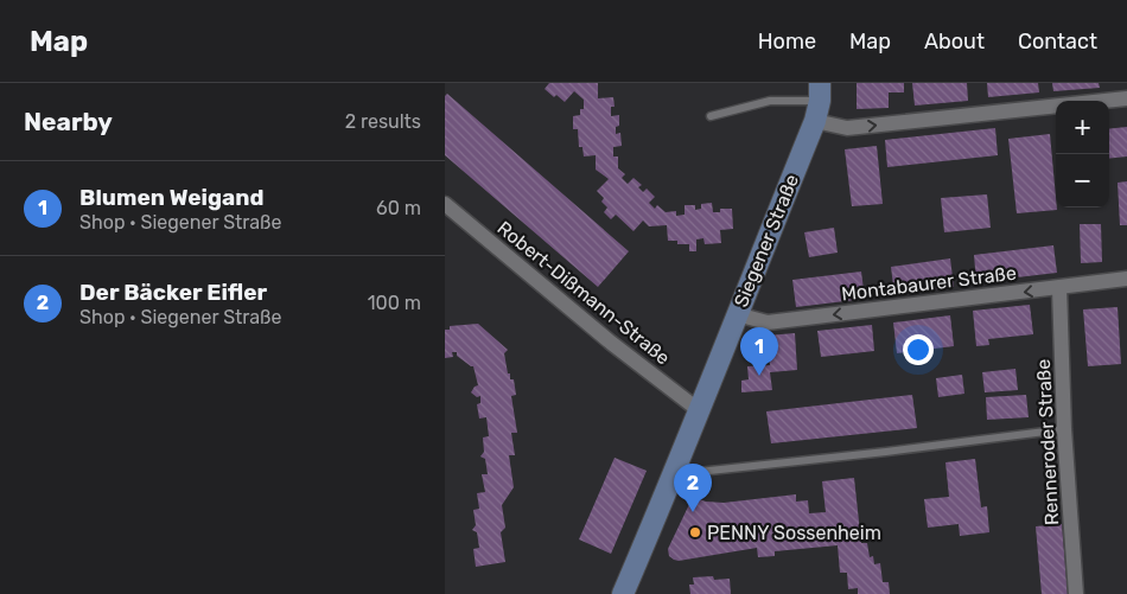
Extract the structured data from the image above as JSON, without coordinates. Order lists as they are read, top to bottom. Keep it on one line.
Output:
{"streets":{"main road":["Siegener Straße"],"street":["Montabaurer Straße","Robert-Dißmann-Straße","Renneroder Straße"]},"crossings":[["Siegener Straße","Montabaurer Straße"],["Siegener Straße","Robert-Dißmann-Straße"],["Montabaurer Straße","Renneroder Straße"]],"one_way":["Montabaurer Straße"],"places":["PENNY Sossenheim"],"page":{"header":"Map","nav":["Home","Map","About","Contact"],"heading":["Nearby","2 results"],"map_buttons":["+","−"],"list":[{"mark":"1","name":"Blumen Weigand","note":"Shop · Siegener Straße","value":"60 m"},{"mark":"2","name":"Der Bäcker Eifler","note":"Shop · Siegener Straße","value":"100 m"}],"pins":["1","2"]}}
